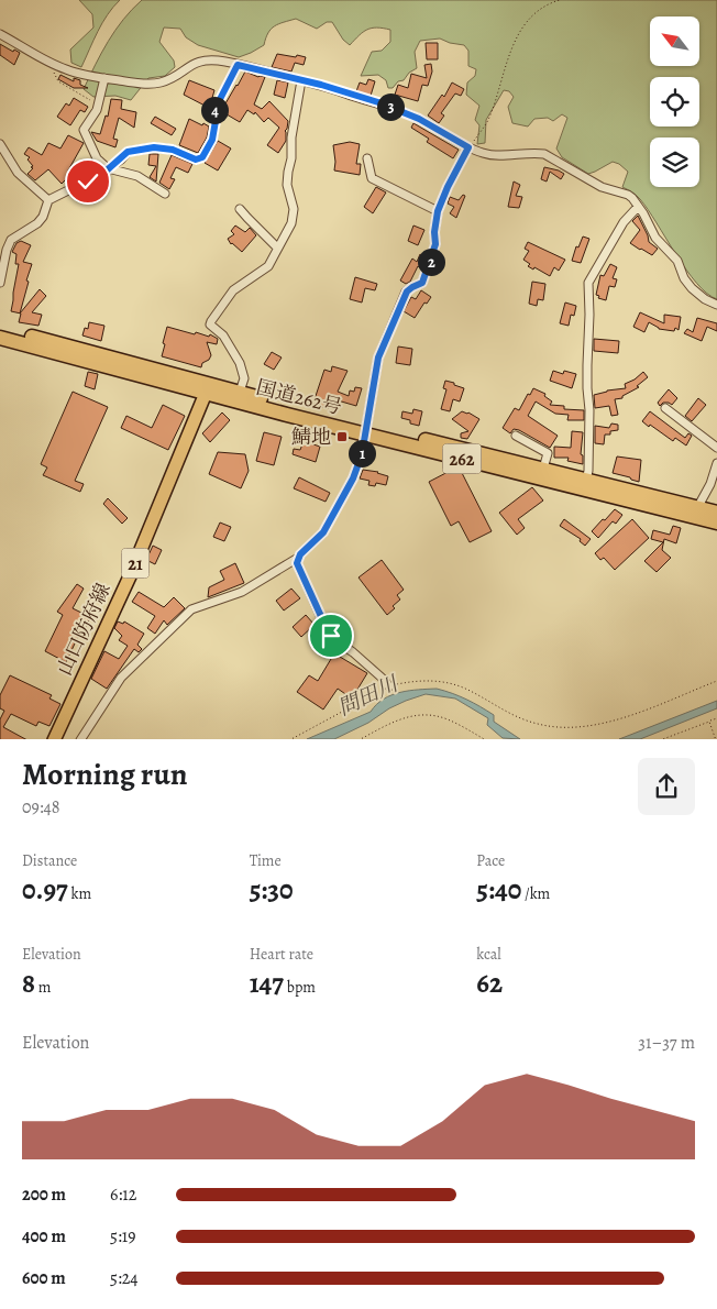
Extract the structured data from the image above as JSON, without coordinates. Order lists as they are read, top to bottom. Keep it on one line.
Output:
{"streets":{"highway":["国道262号","262"],"main road":["21","山口防府線"]},"crossings":[["国道262号","山口防府線"]],"water":["問田川"],"places":{"transit":["鯖地"]},"north":"top left","page":{"pins":["3","4","2","1"],"heading":["Morning run","09:48"],"stats":[["Distance","0.97 km"],["Time","5:30"],["Pace","5:40 /km"],["Elevation","8 m"],["Heart rate","147 bpm"],["kcal","62"]],"chart":["Elevation","31–37 m"],"list":[{"name":"200 m","note":"6:12"},{"name":"400 m","note":"5:19"},{"name":"600 m","note":"5:24"}]}}
